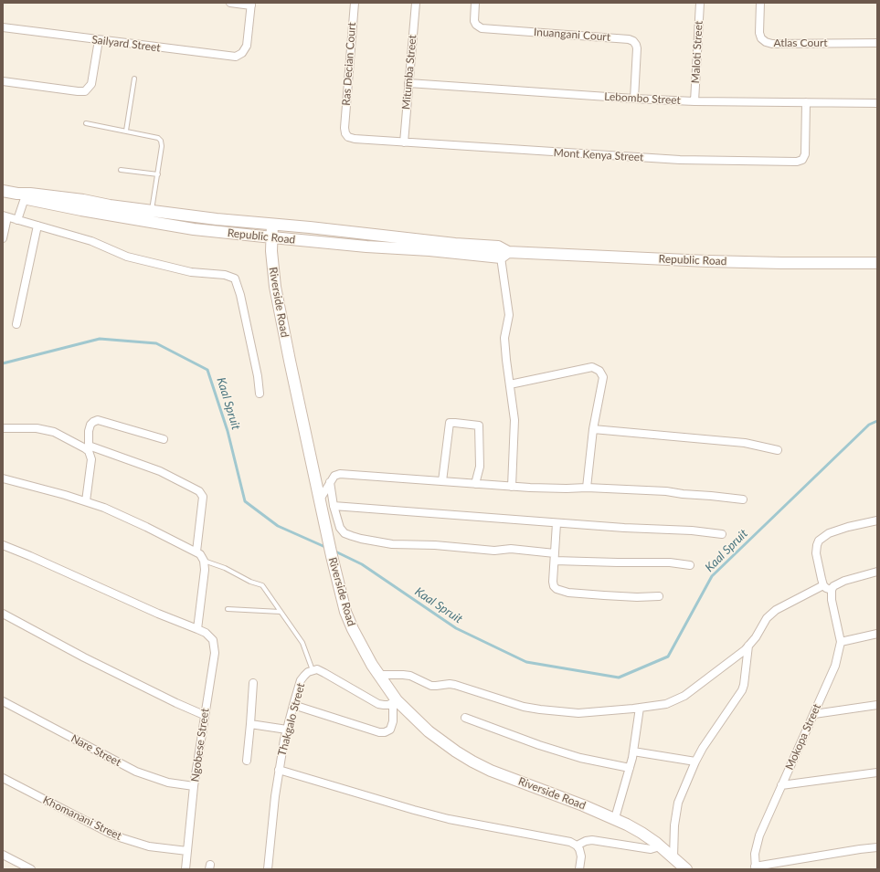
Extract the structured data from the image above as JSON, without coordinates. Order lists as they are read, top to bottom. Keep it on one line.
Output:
{"streets":{"street":["Inuangani Court","Atlas Court","Sailyard Street","Maloti Street","Ras Decian Court","Mitumba Street","Lebombo Street","Mont Kenya Street","Republic Road","Riverside Road","Thakgalo Street","Mokopa Street","Ngobese Street","Nare Street","Khomanani Street"]},"crossings":[["Inuangani Court","Lebombo Street"],["Maloti Street","Lebombo Street"],["Ras Decian Court","Mont Kenya Street"],["Mitumba Street","Lebombo Street"],["Mitumba Street","Mont Kenya Street"],["Lebombo Street","Mont Kenya Street"],["Republic Road","Riverside Road"],["Riverside Road","Thakgalo Street"],["Ngobese Street","Nare Street"],["Ngobese Street","Khomanani Street"]],"water":["Kaal Spruit"]}
